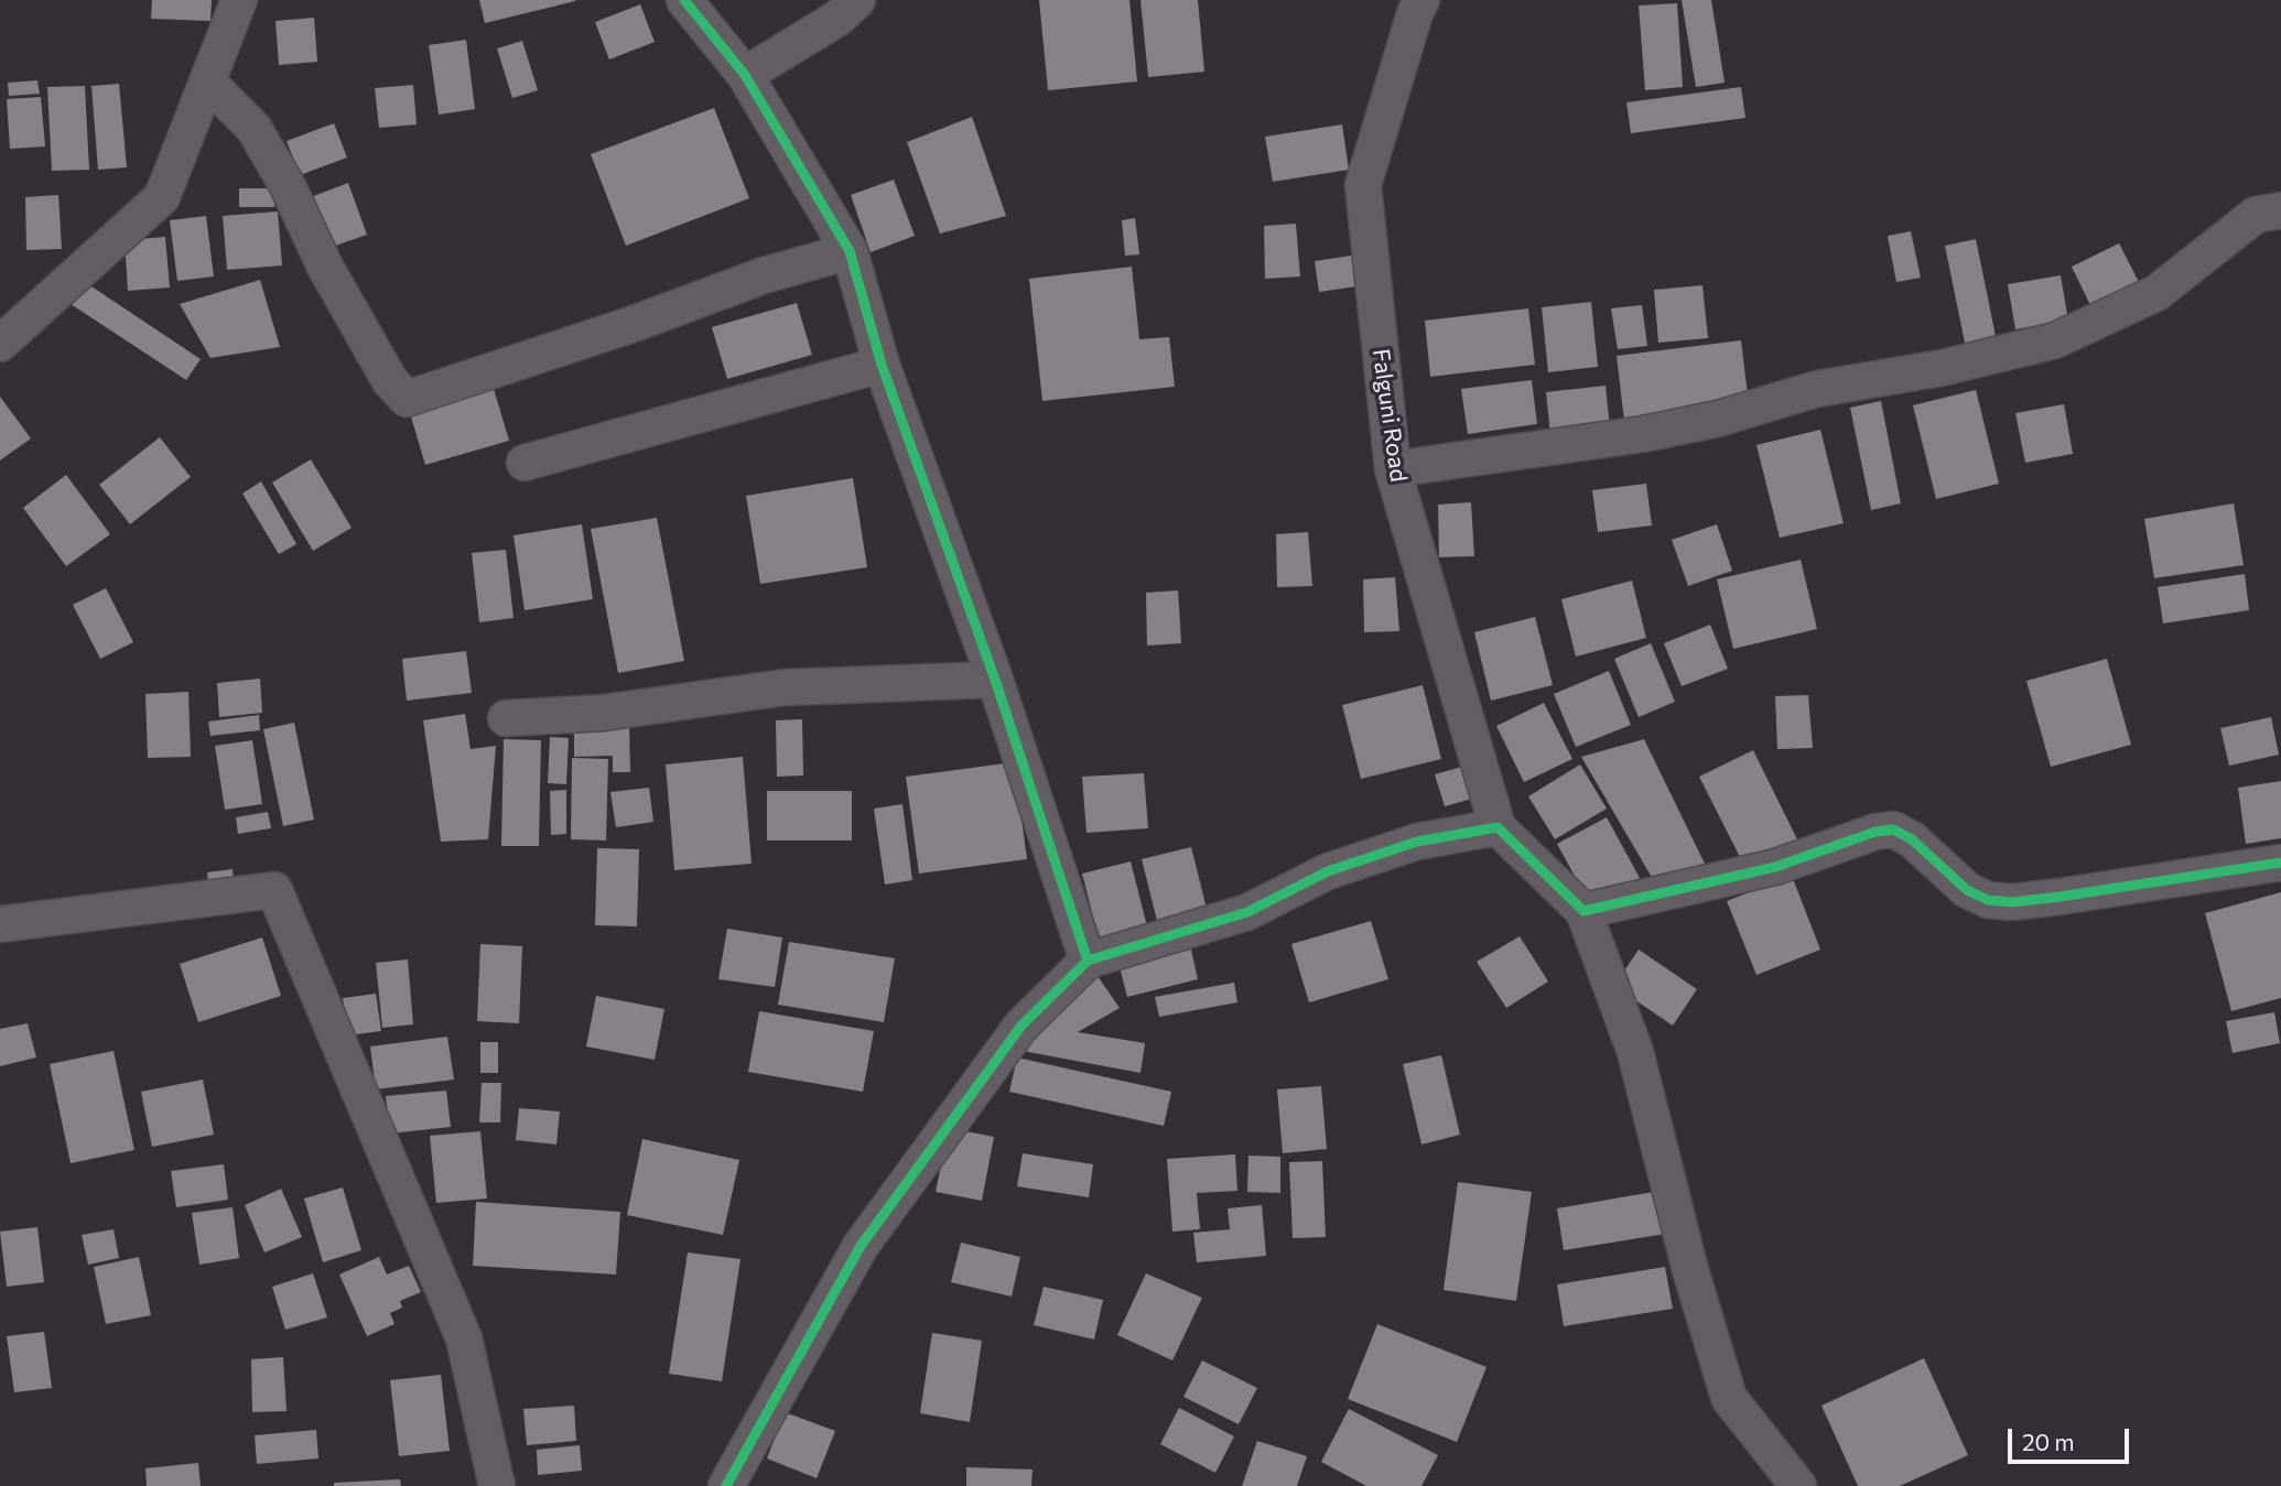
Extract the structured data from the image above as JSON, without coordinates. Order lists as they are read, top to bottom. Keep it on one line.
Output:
{"streets":{"street":["Falguni Road"]},"scale_bar":"20 m"}
